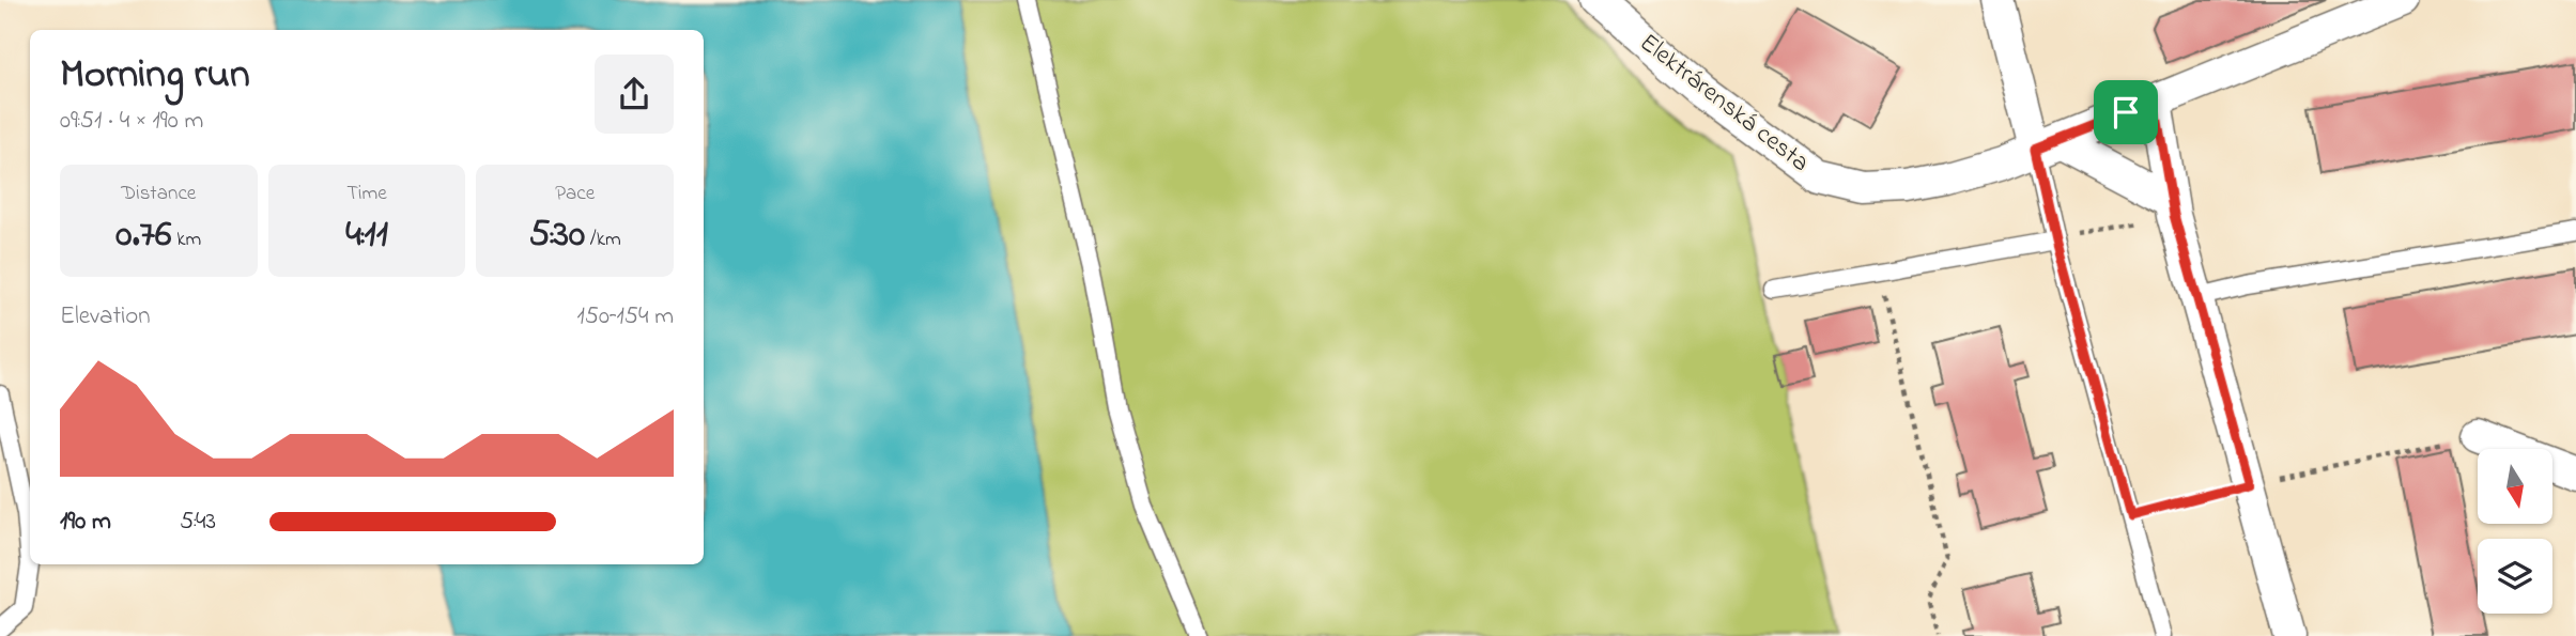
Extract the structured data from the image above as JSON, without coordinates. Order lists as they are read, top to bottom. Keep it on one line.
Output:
{"streets":{"street":["Elektrárenská cesta"]},"north":"bottom","page":{"heading":["Morning run","09:51 · 4 × 190 m"],"stats":[["Distance","0.76 km"],["Time","4:11"],["Pace","5:30 /km"]],"chart":["Elevation","150–154 m"],"list":[{"name":"190 m","note":"5:43"}]}}
